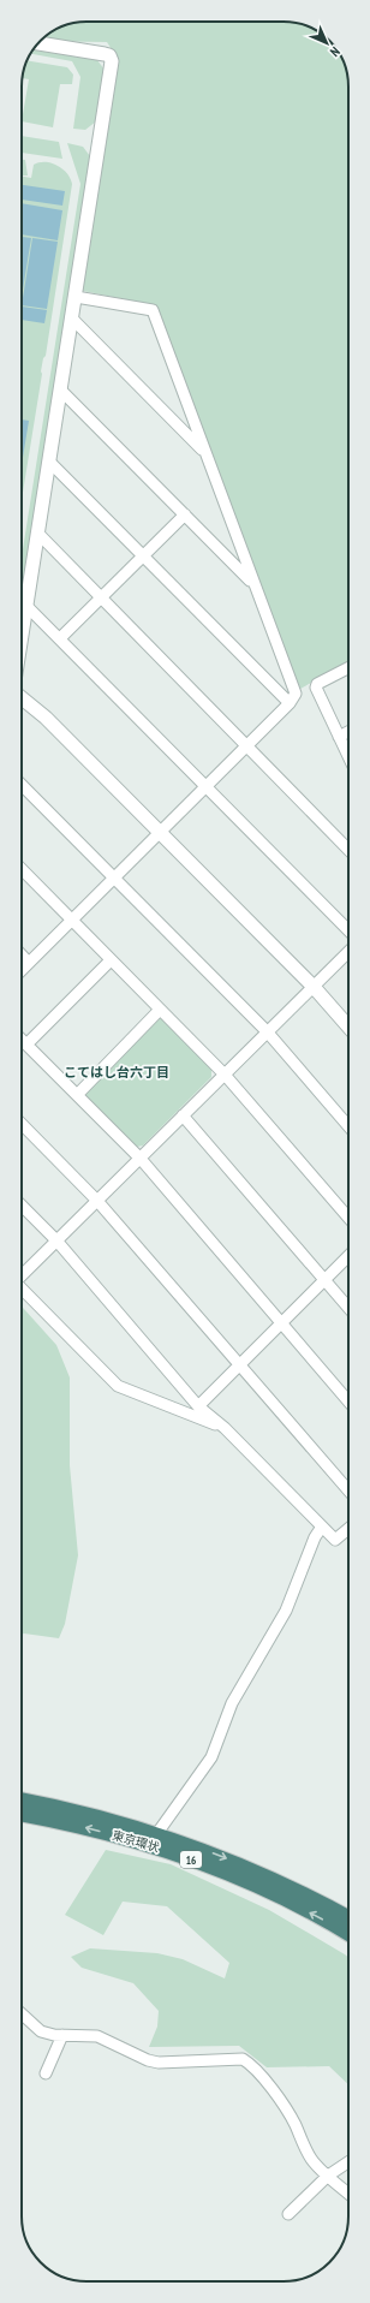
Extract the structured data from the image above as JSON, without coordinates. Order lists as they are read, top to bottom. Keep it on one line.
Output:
{"streets":{"highway":["東京環状","16"]},"districts":["こてはし台六丁目"],"north":"bottom right"}
